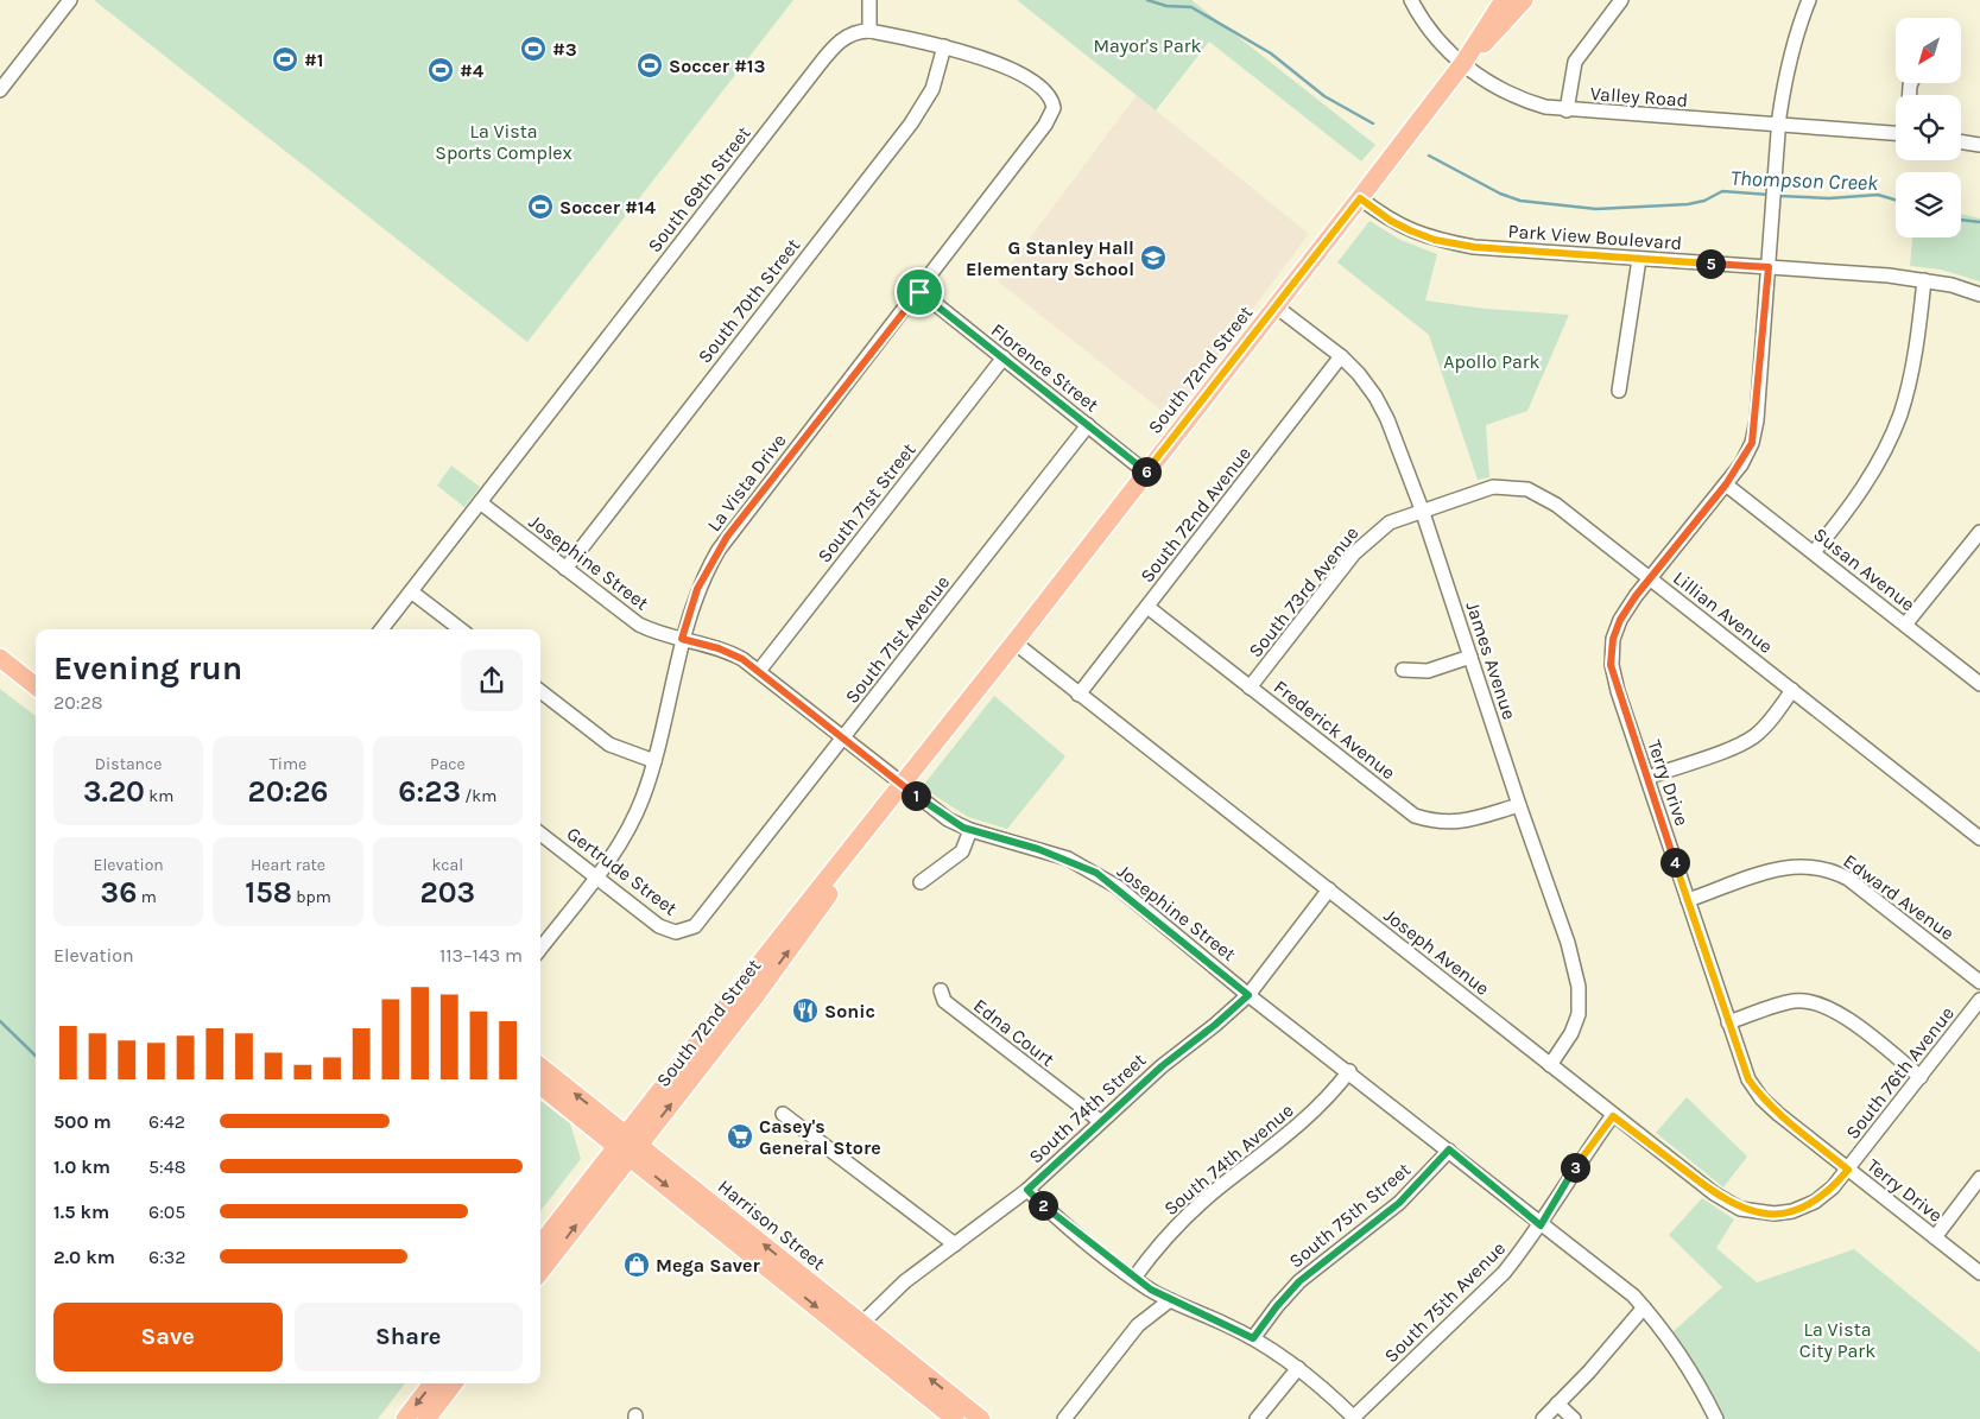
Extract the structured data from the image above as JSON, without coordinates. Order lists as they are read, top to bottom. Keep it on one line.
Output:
{"streets":{"main road":["South 72nd Street","Harrison Street"],"street":["Valley Road","South 69th Street","Park View Boulevard","South 70th Street","Florence Street","La Vista Drive","South 71st Street","South 72nd Avenue","Josephine Street","Susan Avenue","South 73rd Avenue","Lillian Avenue","South 71st Avenue","James Avenue","Frederick Avenue","Terry Drive","Gertrude Street","Edward Avenue","Joseph Avenue","Edna Court","South 76th Avenue","South 74th Street","South 74th Avenue","South 75th Street","South 75th Avenue"]},"crossings":[["Valley Road","South 72nd Street"],["South 69th Street","Josephine Street"],["Park View Boulevard","South 72nd Street"],["Park View Boulevard","Terry Drive"],["South 70th Street","La Vista Drive"],["South 70th Street","Josephine Street"],["Florence Street","South 72nd Street"],["Florence Street","La Vista Drive"],["Florence Street","South 71st Street"],["Florence Street","South 71st Avenue"],["South 72nd Street","Josephine Street"],["South 72nd Street","James Avenue"],["South 72nd Street","Joseph Avenue"],["South 72nd Street","Harrison Street"],["La Vista Drive","Josephine Street"],["La Vista Drive","Gertrude Street"],["South 71st Street","Josephine Street"],["South 72nd Avenue","James Avenue"],["South 72nd Avenue","Frederick Avenue"],["South 72nd Avenue","Joseph Avenue"],["Josephine Street","South 71st Avenue"],["Josephine Street","South 74th Street"],["Josephine Street","South 74th Avenue"],["Josephine Street","South 75th Street"],["Josephine Street","South 75th Avenue"],["Susan Avenue","Terry Drive"],["South 73rd Avenue","Lillian Avenue"],["South 73rd Avenue","James Avenue"],["South 73rd Avenue","Frederick Avenue"],["Lillian Avenue","James Avenue"],["Lillian Avenue","Terry Drive"],["South 71st Avenue","Gertrude Street"],["James Avenue","Frederick Avenue"],["James Avenue","Joseph Avenue"],["Terry Drive","Edward Avenue"],["Terry Drive","Joseph Avenue"],["Terry Drive","South 76th Avenue"],["Joseph Avenue","South 76th Avenue"],["Joseph Avenue","South 74th Street"],["Joseph Avenue","South 75th Avenue"],["Edna Court","South 74th Street"],["South 74th Street","Harrison Street"]],"water":["Thompson Creek"],"parks":["Mayor's Park","La Vista Sports Complex","Apollo Park","La Vista City Park"],"places":{"sports":["#3","#1","Soccer #13","#4","Soccer #14"],"school or university":["G Stanley Hall Elementary School"],"restaurant":["Sonic"],"supermarket":["Casey's General Store"],"shop":["Mega Saver"]},"north":"bottom left","page":{"pins":["5","6","1","4","3","2"],"heading":["Evening run","20:28"],"stats":[["Distance","3.20 km"],["Time","20:26"],["Pace","6:23 /km"],["Elevation","36 m"],["Heart rate","158 bpm"],["kcal","203"]],"chart":["Elevation","113–143 m"],"list":[{"name":"500 m","note":"6:42"},{"name":"1.0 km","note":"5:48"},{"name":"1.5 km","note":"6:05"},{"name":"2.0 km","note":"6:32"}],"buttons":["Save","Share"]}}
